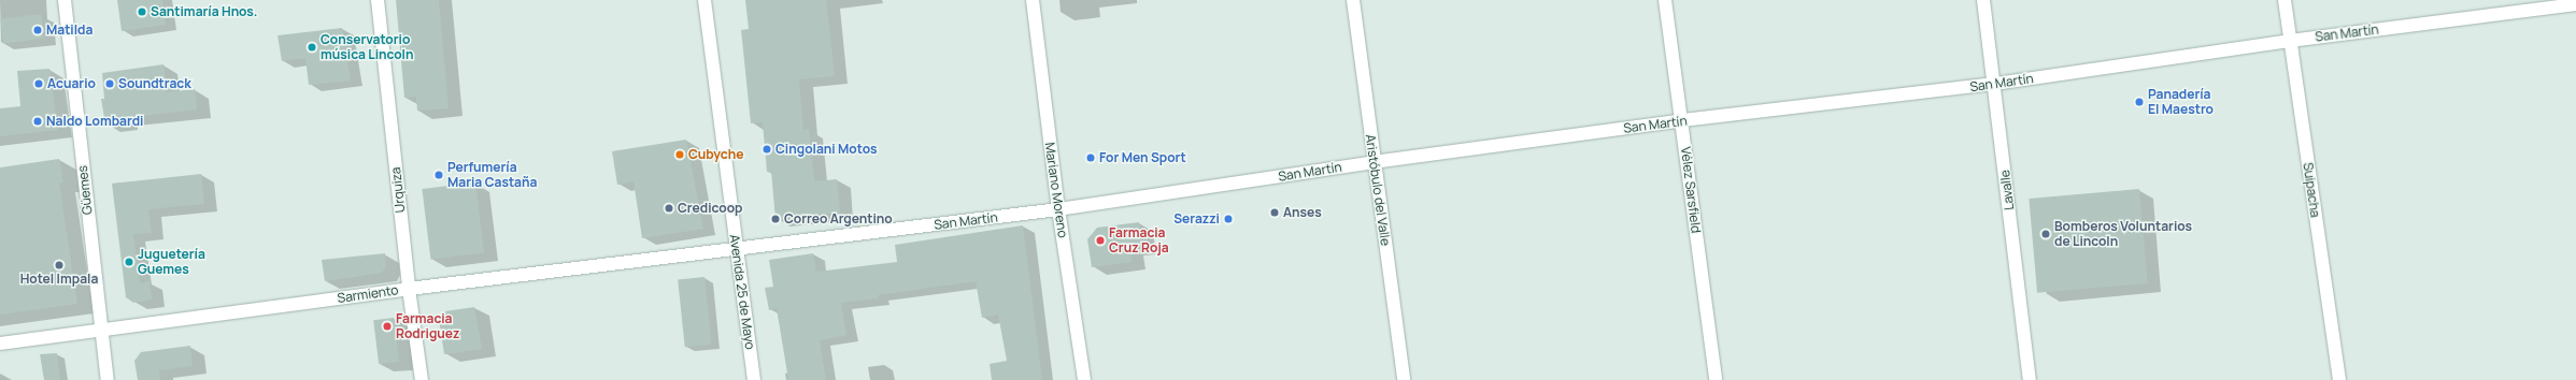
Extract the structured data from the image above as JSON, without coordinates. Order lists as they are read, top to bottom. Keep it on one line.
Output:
{"streets":{"street":["San Martín","Güemes","Urquiza","Mariano Moreno","Aristóbulo del Valle","Vélez Sarsfield","Lavalle","Suipacha","Avenida 25 de Mayo","Sarmiento"]},"crossings":[["San Martín","Mariano Moreno"],["San Martín","Aristóbulo del Valle"],["San Martín","Vélez Sarsfield"],["San Martín","Lavalle"],["San Martín","Suipacha"],["San Martín","Avenida 25 de Mayo"],["San Martín","Sarmiento"],["Güemes","Sarmiento"],["Urquiza","Sarmiento"],["Avenida 25 de Mayo","Sarmiento"]],"places":["Santimaría Hnos.","Matilda","Conservatorio música Lincoln","Acuario","Soundtrack","Panadería El Maestro","Naldo Lombardi","Cingolani Motos","Cubyche","For Men Sport","Perfumería Maria Castaña","Credicoop","Anses","Correo Argentino","Serazzi","Bomberos Voluntarios de Lincoln","Farmacia Cruz Roja","Juguetería Guemes","Hotel Impala","Farmacia Rodriguez"]}
